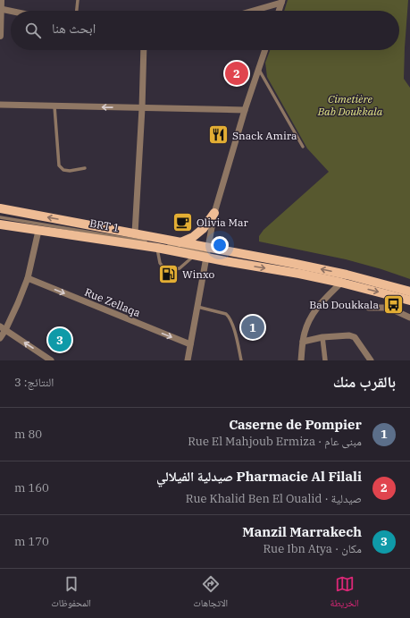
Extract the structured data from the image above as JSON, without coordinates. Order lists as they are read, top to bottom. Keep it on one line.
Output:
{"streets":{"street":["Rue Zellaqa"],"lane":["BRT 1"]},"one_way":["Rue Zellaqa"],"parks":["Cimetière Bab Doukkala"],"places":{"restaurant":["Snack Amira"],"cafe":["Olivia Mar"],"fuel station":["Winxo"],"bus stop":["Bab Doukkala"]},"page":{"search":"ابحث هنا","pins":["2","1","3"],"heading":["بالقرب منك","النتائج: 3"],"list":[{"mark":"1","name":"Caserne de Pompier","note":"مبنى عام · Rue El Mahjoub Ermiza","value":"80 m"},{"mark":"2","name":"Pharmacie Al Filali صيدلية الفيلالي","note":"صيدلية · Rue Khalid Ben El Oualid","value":"160 m"},{"mark":"3","name":"Manzil Marrakech","note":"مكان · Rue Ibn Atya","value":"170 m"}],"nav":["الخريطة","الاتجاهات","المحفوظات"]}}
